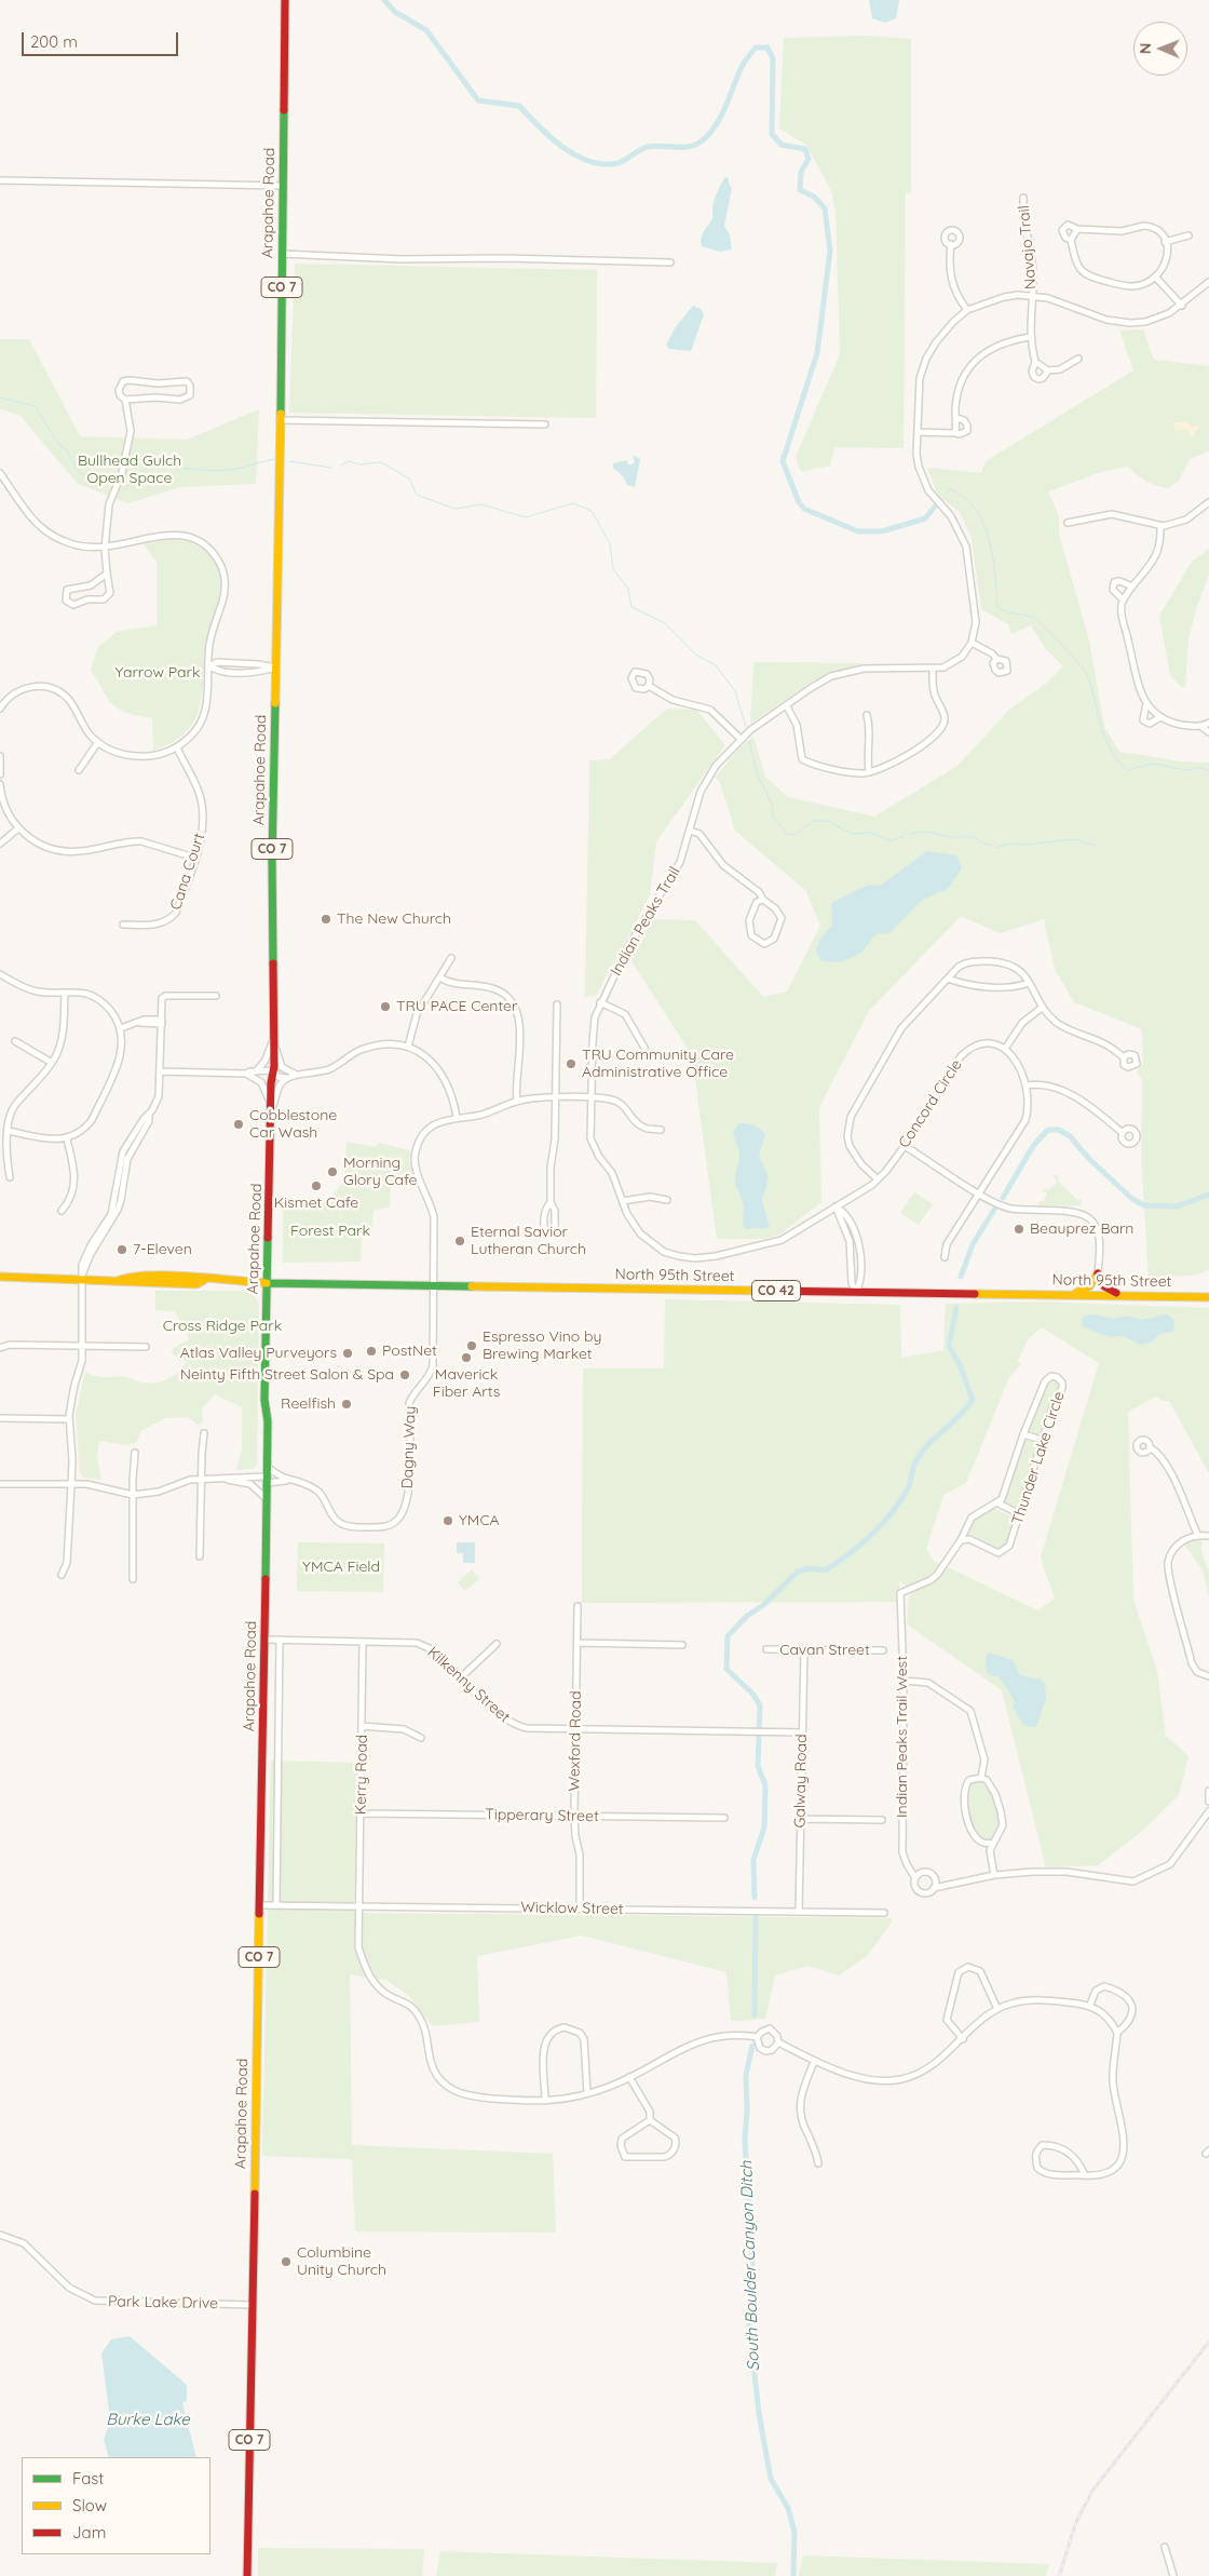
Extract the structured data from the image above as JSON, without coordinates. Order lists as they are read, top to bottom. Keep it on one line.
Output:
{"streets":{"main road":["Arapahoe Road","CO 7","North 95th Street","CO 42"],"street":["Navajo Trail","Cana Court","Indian Peaks Trail","Concord Circle","Dagny Way","Thunder Lake Circle","Cavan Street","Kilkenny Street","Indian Peaks Trail West","Wexford Road","Kerry Road","Galway Road","Tipperary Street","Wicklow Street","Park Lake Drive"]},"crossings":[["Arapahoe Road","North 95th Street"],["Arapahoe Road","Dagny Way"],["Arapahoe Road","Kilkenny Street"],["Arapahoe Road","Wicklow Street"],["Arapahoe Road","Park Lake Drive"],["Indian Peaks Trail","Concord Circle"],["North 95th Street","Dagny Way"],["Cavan Street","Galway Road"],["Kilkenny Street","Wexford Road"],["Kilkenny Street","Kerry Road"],["Kilkenny Street","Galway Road"],["Wexford Road","Tipperary Street"],["Wexford Road","Wicklow Street"],["Kerry Road","Tipperary Street"],["Kerry Road","Wicklow Street"],["Galway Road","Wicklow Street"]],"water":["South Boulder Canyon Ditch","Burke Lake"],"parks":["Bullhead Gulch Open Space","Yarrow Park","Forest Park","Cross Ridge Park","YMCA Field"],"places":["The New Church","TRU PACE Center","TRU Community Care Administrative Office","Cobblestone Car Wash","Morning Glory Cafe","Kismet Cafe","Beauprez Barn","Eternal Savior Lutheran Church","7-Eleven","Espresso Vino by Brewing Market","PostNet","Atlas Valley Purveyors","Maverick Fiber Arts","Neinty Fifth Street Salon & Spa","Reelfish","YMCA","Columbine Unity Church"],"legend":["Fast","Slow","Jam"],"scale_bar":"200 m","north":"left"}
